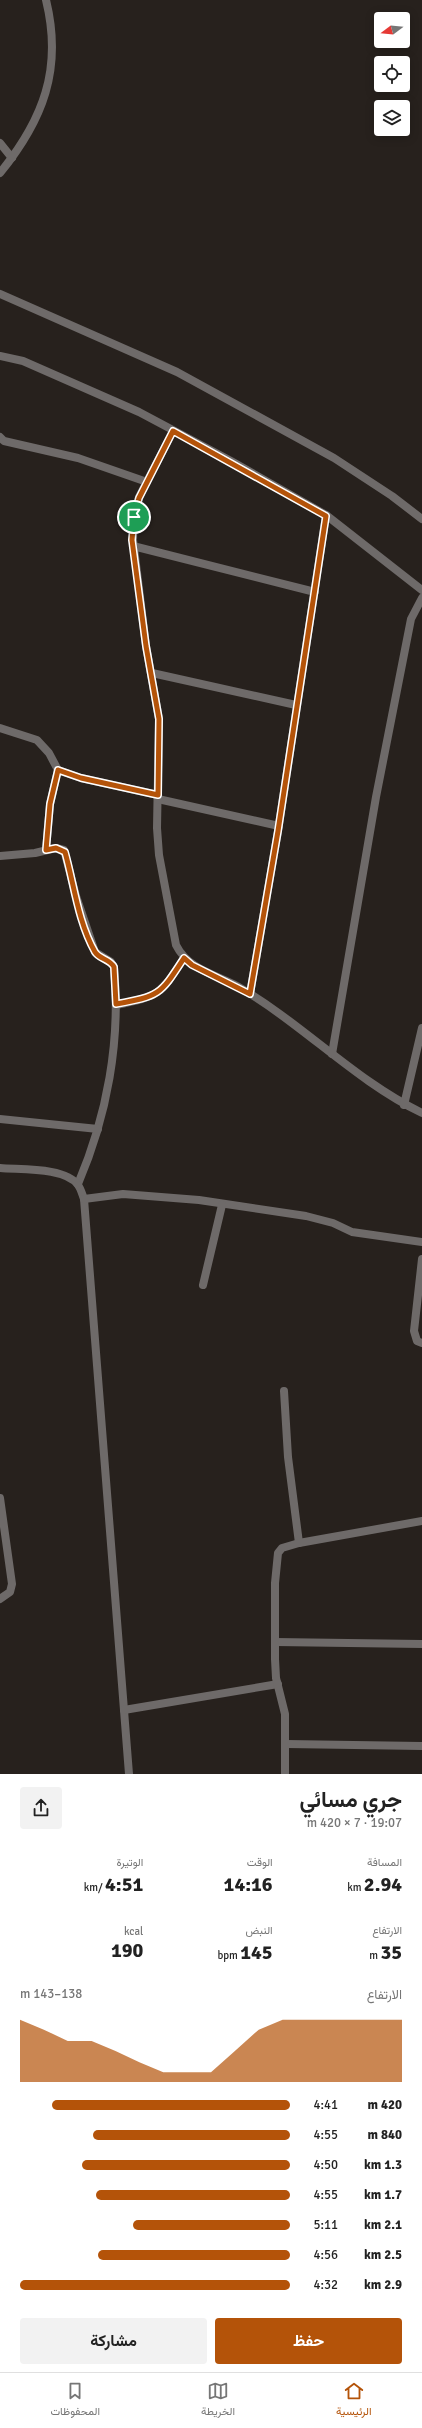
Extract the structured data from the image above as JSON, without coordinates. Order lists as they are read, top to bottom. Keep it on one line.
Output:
{"north":"left","page":{"heading":["جري مسائي","19:07 · 7 × 420 m"],"stats":[["المسافة","2.94 km"],["الوقت","14:16"],["الوتيرة","4:51 /km"],["الارتفاع","35 m"],["النبض","145 bpm"],["kcal","190"]],"chart":["الارتفاع","138–143 m"],"list":[{"name":"420 m","note":"4:41"},{"name":"840 m","note":"4:55"},{"name":"1.3 km","note":"4:50"},{"name":"1.7 km","note":"4:55"},{"name":"2.1 km","note":"5:11"},{"name":"2.5 km","note":"4:56"},{"name":"2.9 km","note":"4:32"}],"buttons":["حفظ","مشاركة"],"tabs":["الرئيسية","الخريطة","المحفوظات"]}}
